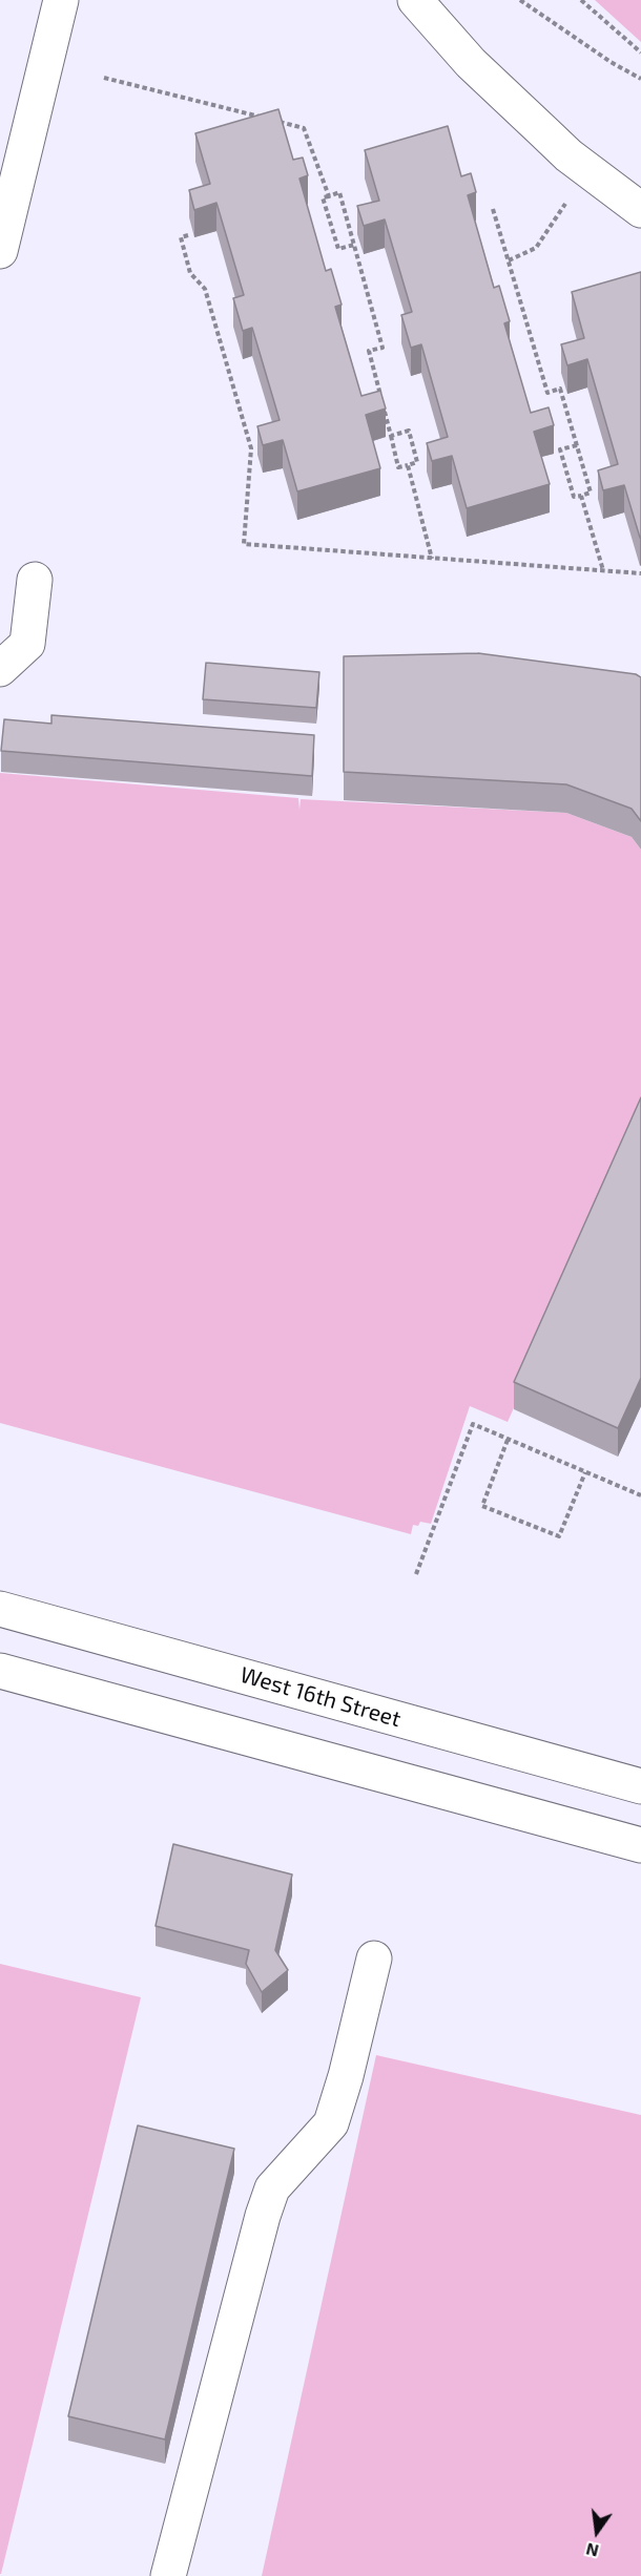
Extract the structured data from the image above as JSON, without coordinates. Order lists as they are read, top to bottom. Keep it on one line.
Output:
{"streets":{"main road":["West 16th Street"]},"north":"bottom"}
